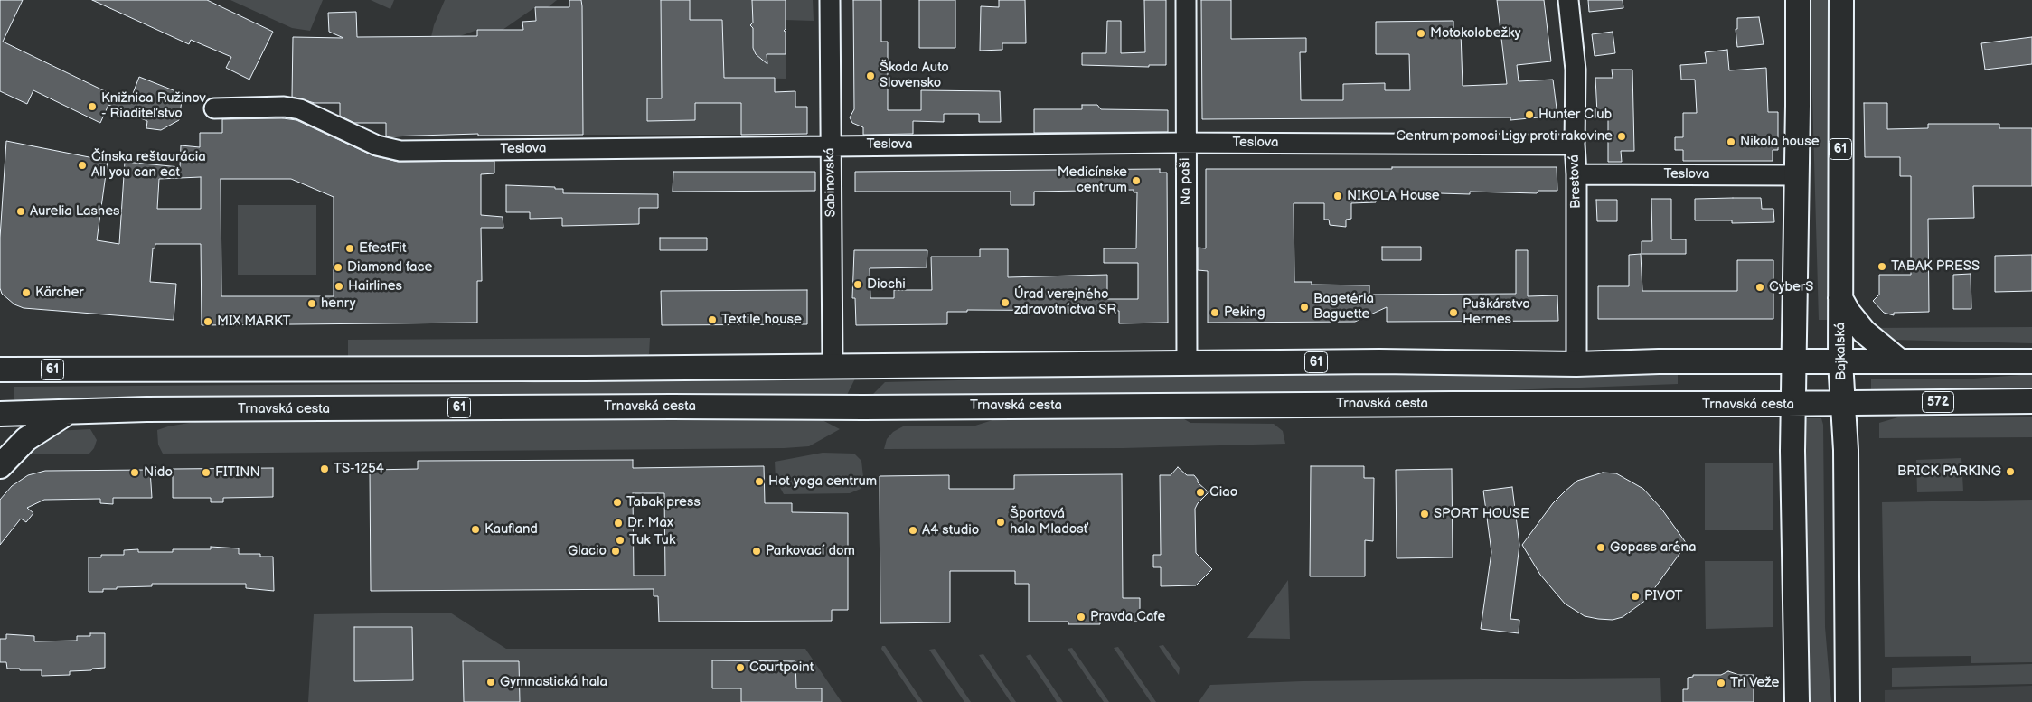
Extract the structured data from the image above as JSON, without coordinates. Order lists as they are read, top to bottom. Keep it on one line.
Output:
{"streets":{"main road":["61","Bajkalská","572","Trnavská cesta"],"street":["Teslova","Na paši","Brestová","Sabinovská"]},"crossings":[["Teslova","Na paši"],["Teslova","Brestová"],["Teslova","Sabinovská"],["61","Na paši"],["61","Brestová"],["61","Sabinovská"],["61","Bajkalská"],["Bajkalská","Trnavská cesta"]],"places":["Motokolobežky","Škoda Auto Slovensko","Knižnica Ružinov - Riaditeľstvo","Hunter Club","Centrum pomoci Ligy proti rakovine","Nikola house","Čínska reštaurácia All you can eat","Medicínske centrum","NIKOLA House","Aurelia Lashes","EfectFit","TABAK PRESS","Diamond face","Diochi","Hairlines","CyberS","Kärcher","Úrad verejného zdravotníctva SR","henry","Bagetéria Baguette","Peking","Puškárstvo Hermes","Textile house","MIX MARKT","TS-1254","BRICK PARKING","Nido","FITINN","Hot yoga centrum","Ciao","Tabak press","SPORT HOUSE","Športová hala Mladosť","Dr. Max","Kaufland","A4 studio","Tuk Tuk","Gopass aréna","Glacio","Parkovací dom","PIVOT","Pravda Cafe","Courtpoint","Gymnastická hala","Tri Veže"]}
